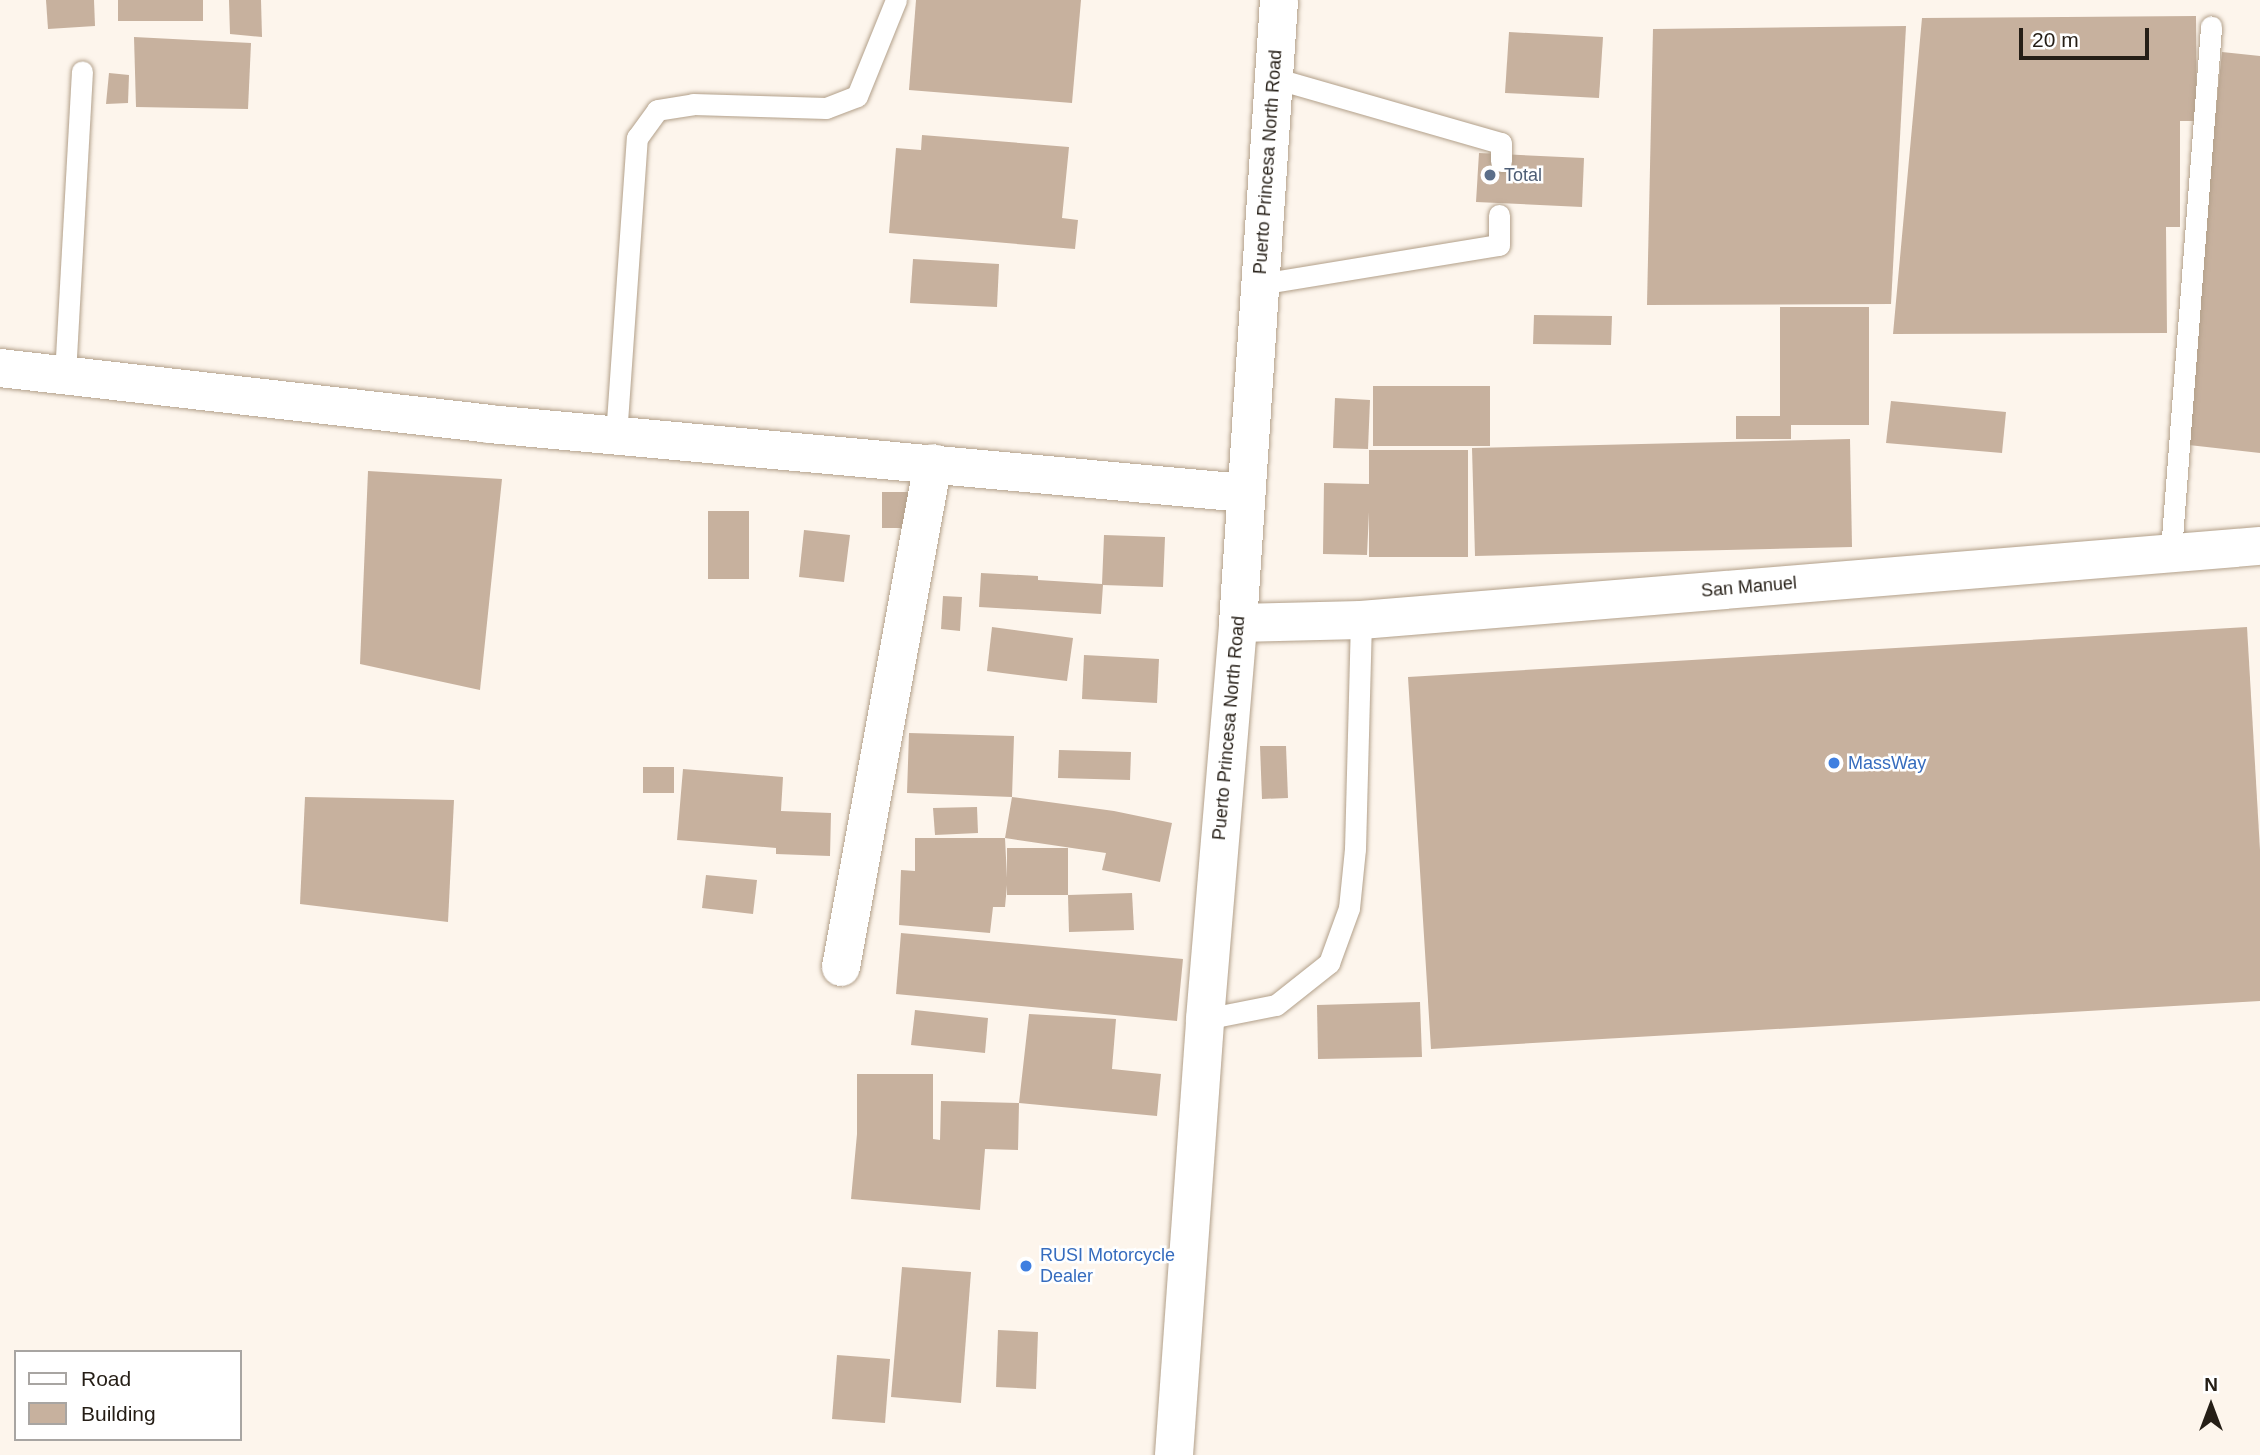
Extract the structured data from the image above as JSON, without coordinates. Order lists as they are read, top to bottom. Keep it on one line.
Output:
{"streets":{"street":["Puerto Princesa North Road","San Manuel"]},"crossings":[["Puerto Princesa North Road","San Manuel"]],"places":["Total","MassWay","RUSI Motorcycle Dealer"],"legend":["Road","Building"],"scale_bar":"20 m","north":"top"}
